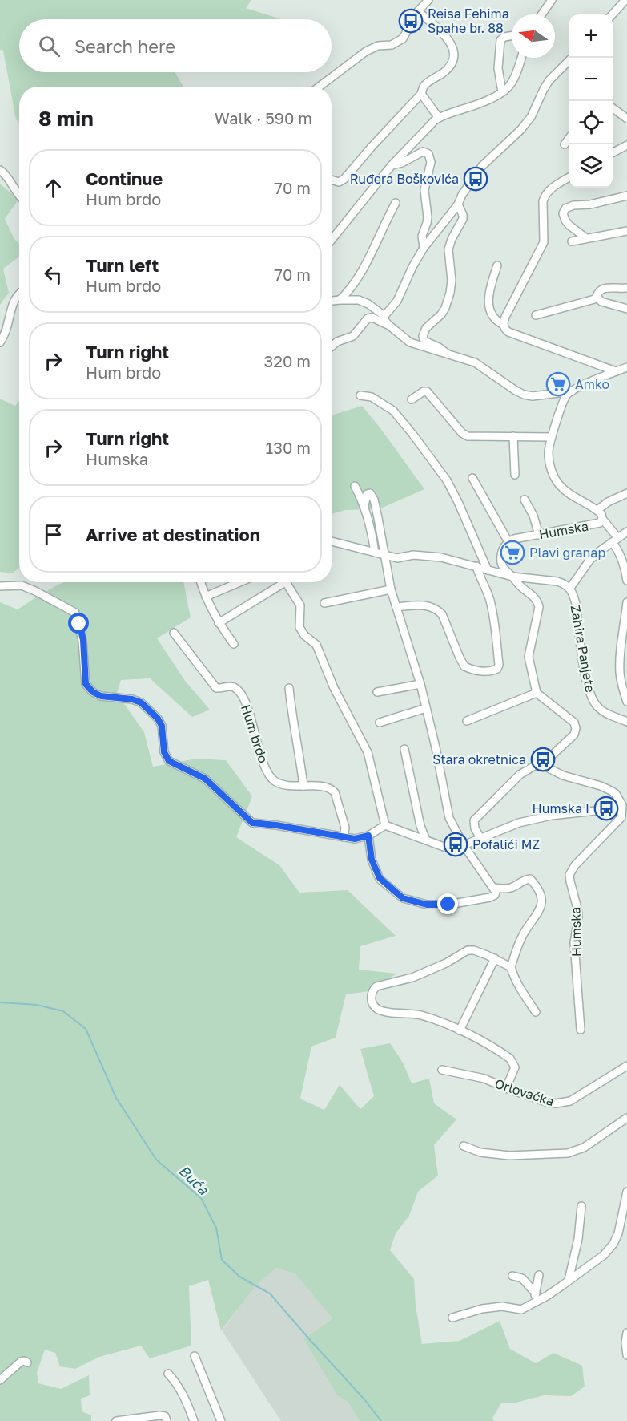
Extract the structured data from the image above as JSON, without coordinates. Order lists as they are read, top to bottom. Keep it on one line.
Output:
{"streets":{"street":["Humska","Zahira Panjete","Hum brdo","Orlovačka"]},"water":["Buća"],"places":{"bus stop":["Reisa Fehima Spahe br. 88","Ruđera Boškovića","Stara okretnica","Humska I","Pofalići MZ"],"supermarket":["Amko","Plavi granap"]},"north":"left","page":{"map_buttons":["+","−"],"search":"Search here","heading":["8 min","Walk · 590 m"],"list":[["Continue","Hum brdo","70 m"],["Turn left","Hum brdo","70 m"],["Turn right","Hum brdo","320 m"],["Turn right","Humska","130 m"],"Arrive at destination"]}}
